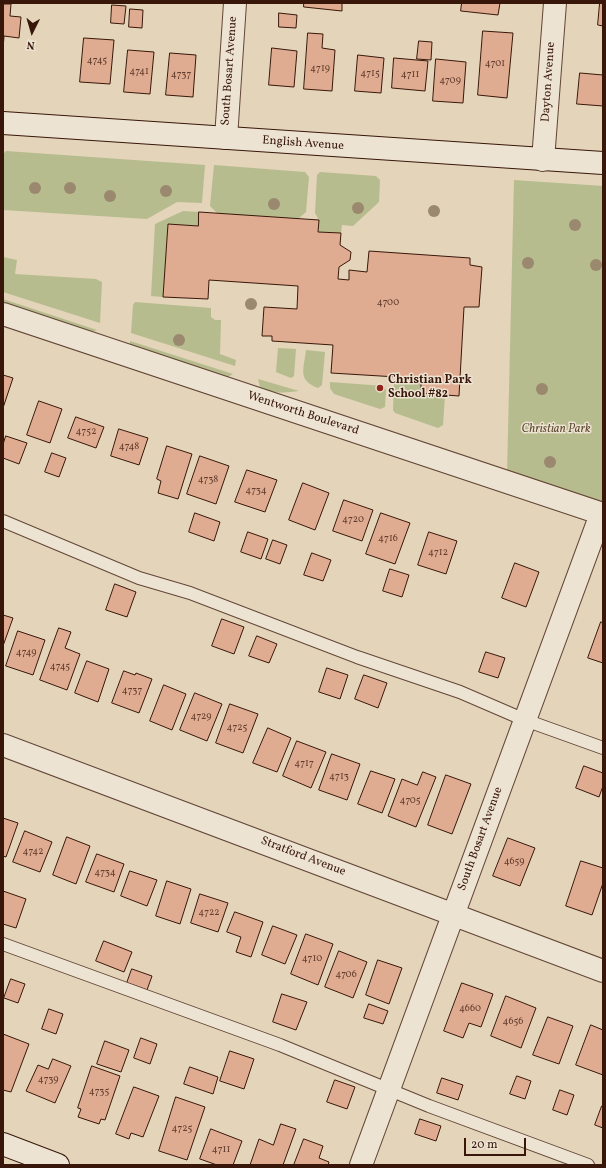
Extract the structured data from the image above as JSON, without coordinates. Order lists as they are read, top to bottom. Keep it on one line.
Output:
{"streets":{"street":["South Bosart Avenue","Dayton Avenue","English Avenue","Wentworth Boulevard","Stratford Avenue"]},"crossings":[["South Bosart Avenue","English Avenue"],["South Bosart Avenue","Wentworth Boulevard"],["South Bosart Avenue","Stratford Avenue"],["Dayton Avenue","English Avenue"]],"parks":["Christian Park"],"places":["Christian Park School #82"],"house_numbers":["4745","4701","4719","4741","4715","4737","4711","4709","4700","4752","4748","4738","4734","4720","4716","4712","4749","4745","4737","4729","4725","4717","4713","4705","4742","4659","4734","4722","4710","4706","4660","4656","4739","4735","4725","4711"],"scale_bar":"20 m","north":"bottom"}
